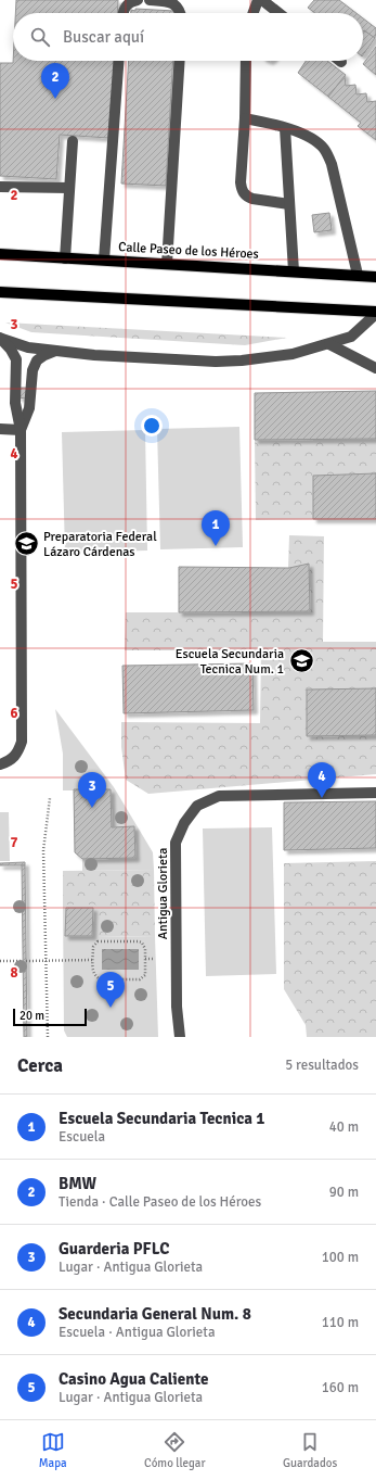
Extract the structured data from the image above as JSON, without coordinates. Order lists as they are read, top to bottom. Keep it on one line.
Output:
{"streets":{"main road":["Calle Paseo de los Héroes"],"street":["Antigua Glorieta"]},"places":{"school or university":["Preparatoria Federal Lázaro Cárdenas","Escuela Secundaria Tecnica Num. 1"]},"scale_bar":"20 m","page":{"search":"Buscar aquí","pins":["2","1","4","3","5"],"scale":"20 m","heading":["Cerca","5 resultados"],"list":[{"mark":"1","name":"Escuela Secundaria Tecnica 1","note":"Escuela","value":"40 m"},{"mark":"2","name":"BMW","note":"Tienda · Calle Paseo de los Héroes","value":"90 m"},{"mark":"3","name":"Guarderia PFLC","note":"Lugar · Antigua Glorieta","value":"100 m"},{"mark":"4","name":"Secundaria General Num. 8","note":"Escuela · Antigua Glorieta","value":"110 m"},{"mark":"5","name":"Casino Agua Caliente","note":"Lugar · Antigua Glorieta","value":"160 m"}],"nav":["Mapa","Cómo llegar","Guardados"]},"grid":{"rows":["2","3","4","5","6","7","8"]}}
